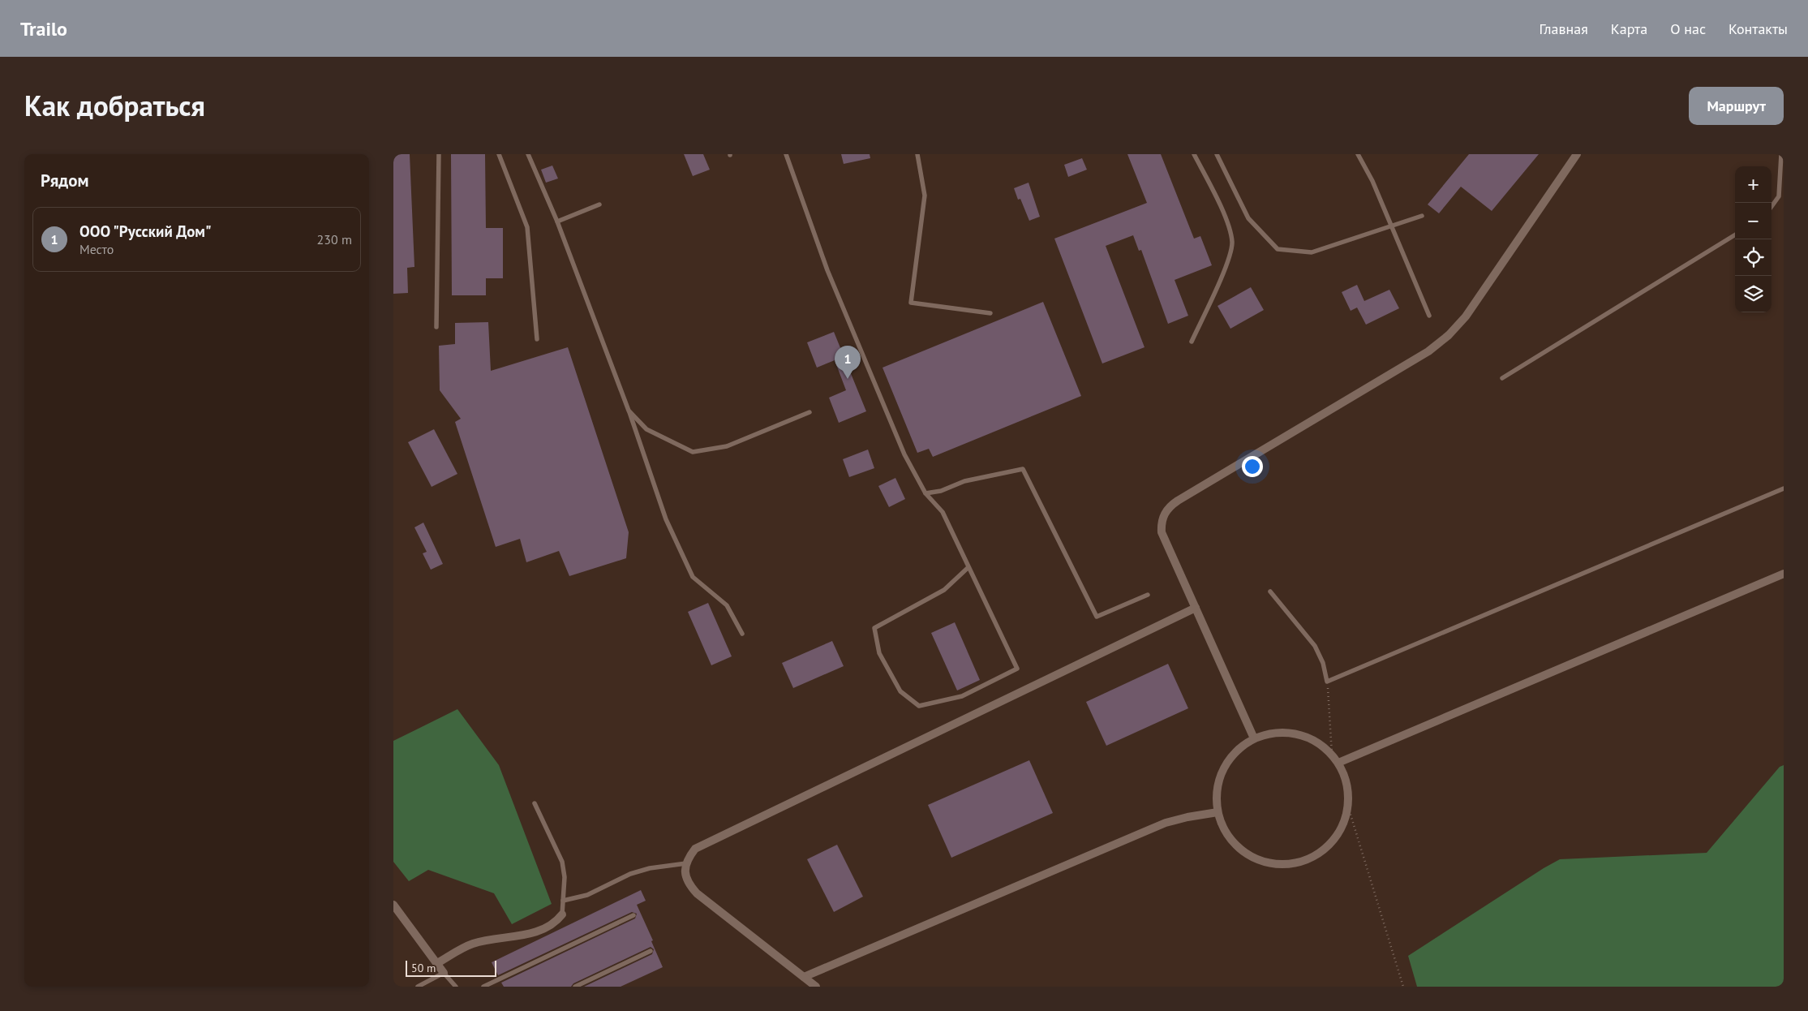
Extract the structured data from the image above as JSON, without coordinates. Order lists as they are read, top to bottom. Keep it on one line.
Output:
{"scale_bar":"50 m","page":{"header":"Trailo","nav":["Главная","Карта","О нас","Контакты"],"title":"Как добраться","buttons":"Маршрут","heading":"Рядом","map_buttons":["+","−"],"list":[{"mark":"1","name":"ООО \"Русский Дом\"","note":"Место","value":"230 m"}],"pins":"1","scale":"50 m"}}
